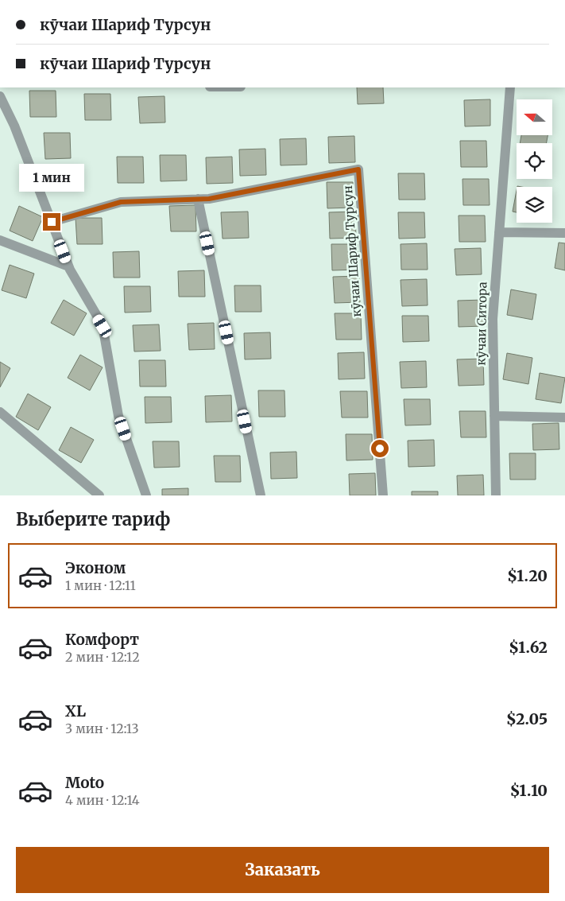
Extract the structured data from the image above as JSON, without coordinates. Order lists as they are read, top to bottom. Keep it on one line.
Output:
{"streets":{"street":["кӯчаи Шариф Турсун","кӯчаи Ситора"]},"north":"left","page":{"banner":["кӯчаи Шариф Турсун","кӯчаи Шариф Турсун"],"bubble":"1 мин","heading":"Выберите тариф","list":[{"name":"Эконом","note":"1 мин · 12:11","value":"$1.20"},{"name":"Комфорт","note":"2 мин · 12:12","value":"$1.62"},{"name":"XL","note":"3 мин · 12:13","value":"$2.05"},{"name":"Moto","note":"4 мин · 12:14","value":"$1.10"}],"buttons":"Заказать"}}
